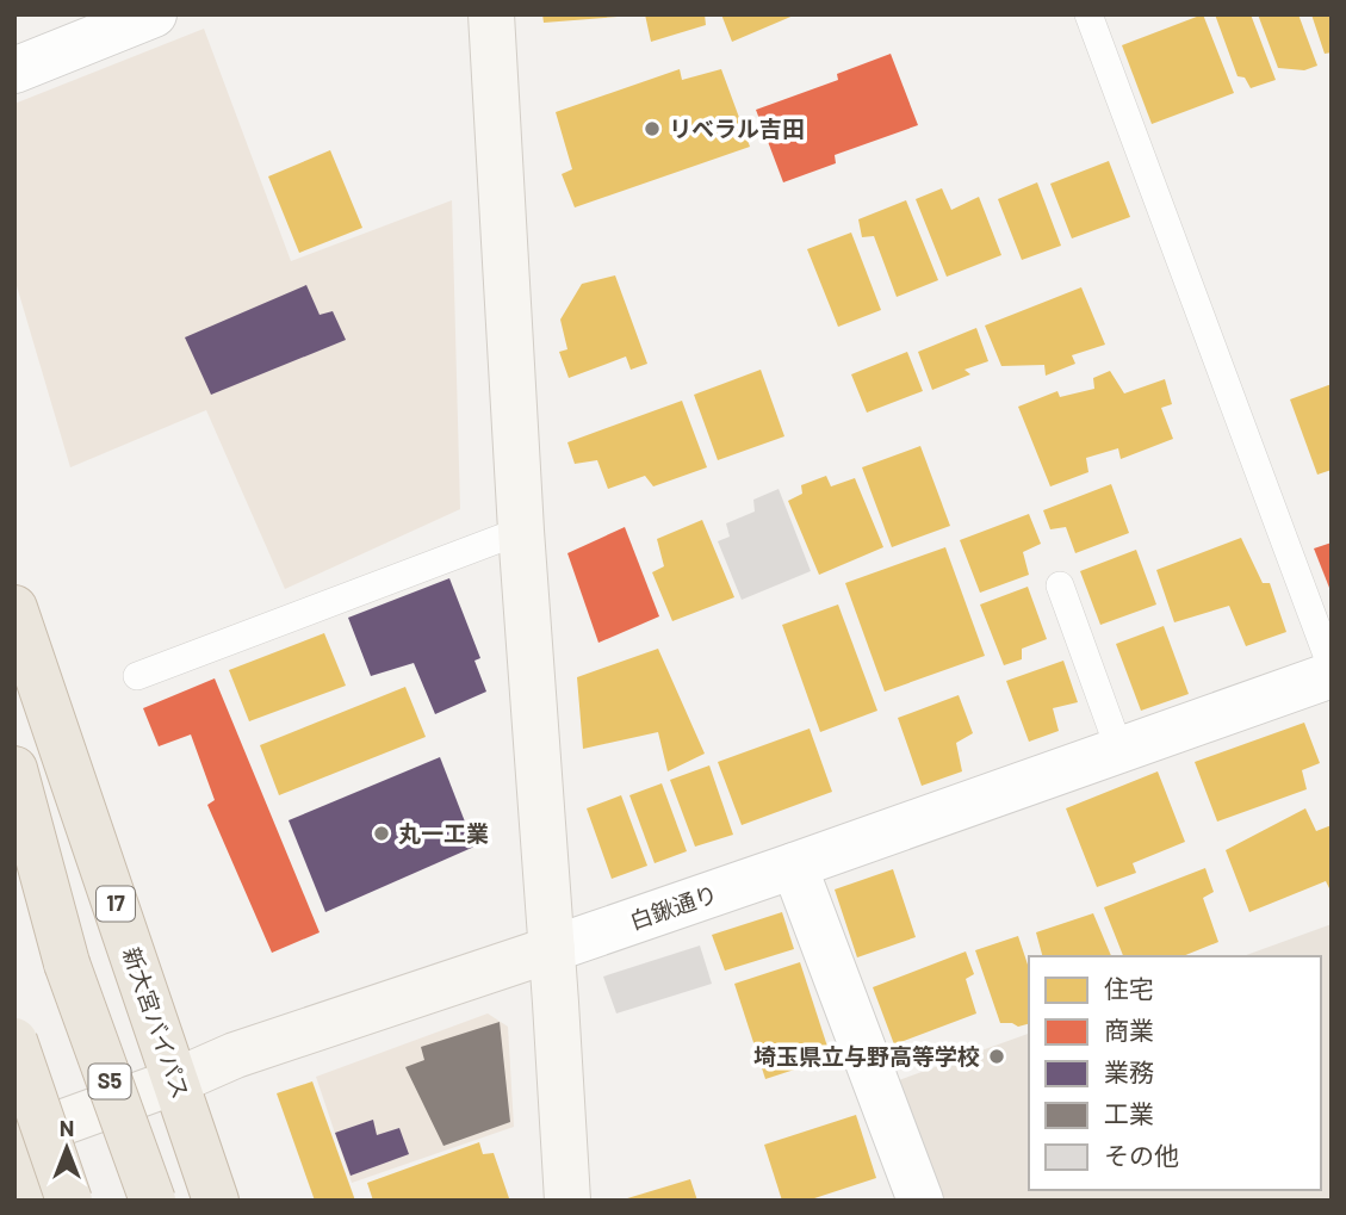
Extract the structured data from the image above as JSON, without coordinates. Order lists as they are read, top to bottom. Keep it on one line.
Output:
{"streets":{"highway":["17","新大宮バイパス","S5"],"street":["白鍬通り"]},"crossings":[["白鍬通り","新大宮バイパス"]],"places":["リベラル吉田","丸一工業","埼玉県立与野高等学校"],"legend":["住宅","商業","業務","工業","その他"],"north":"top"}
